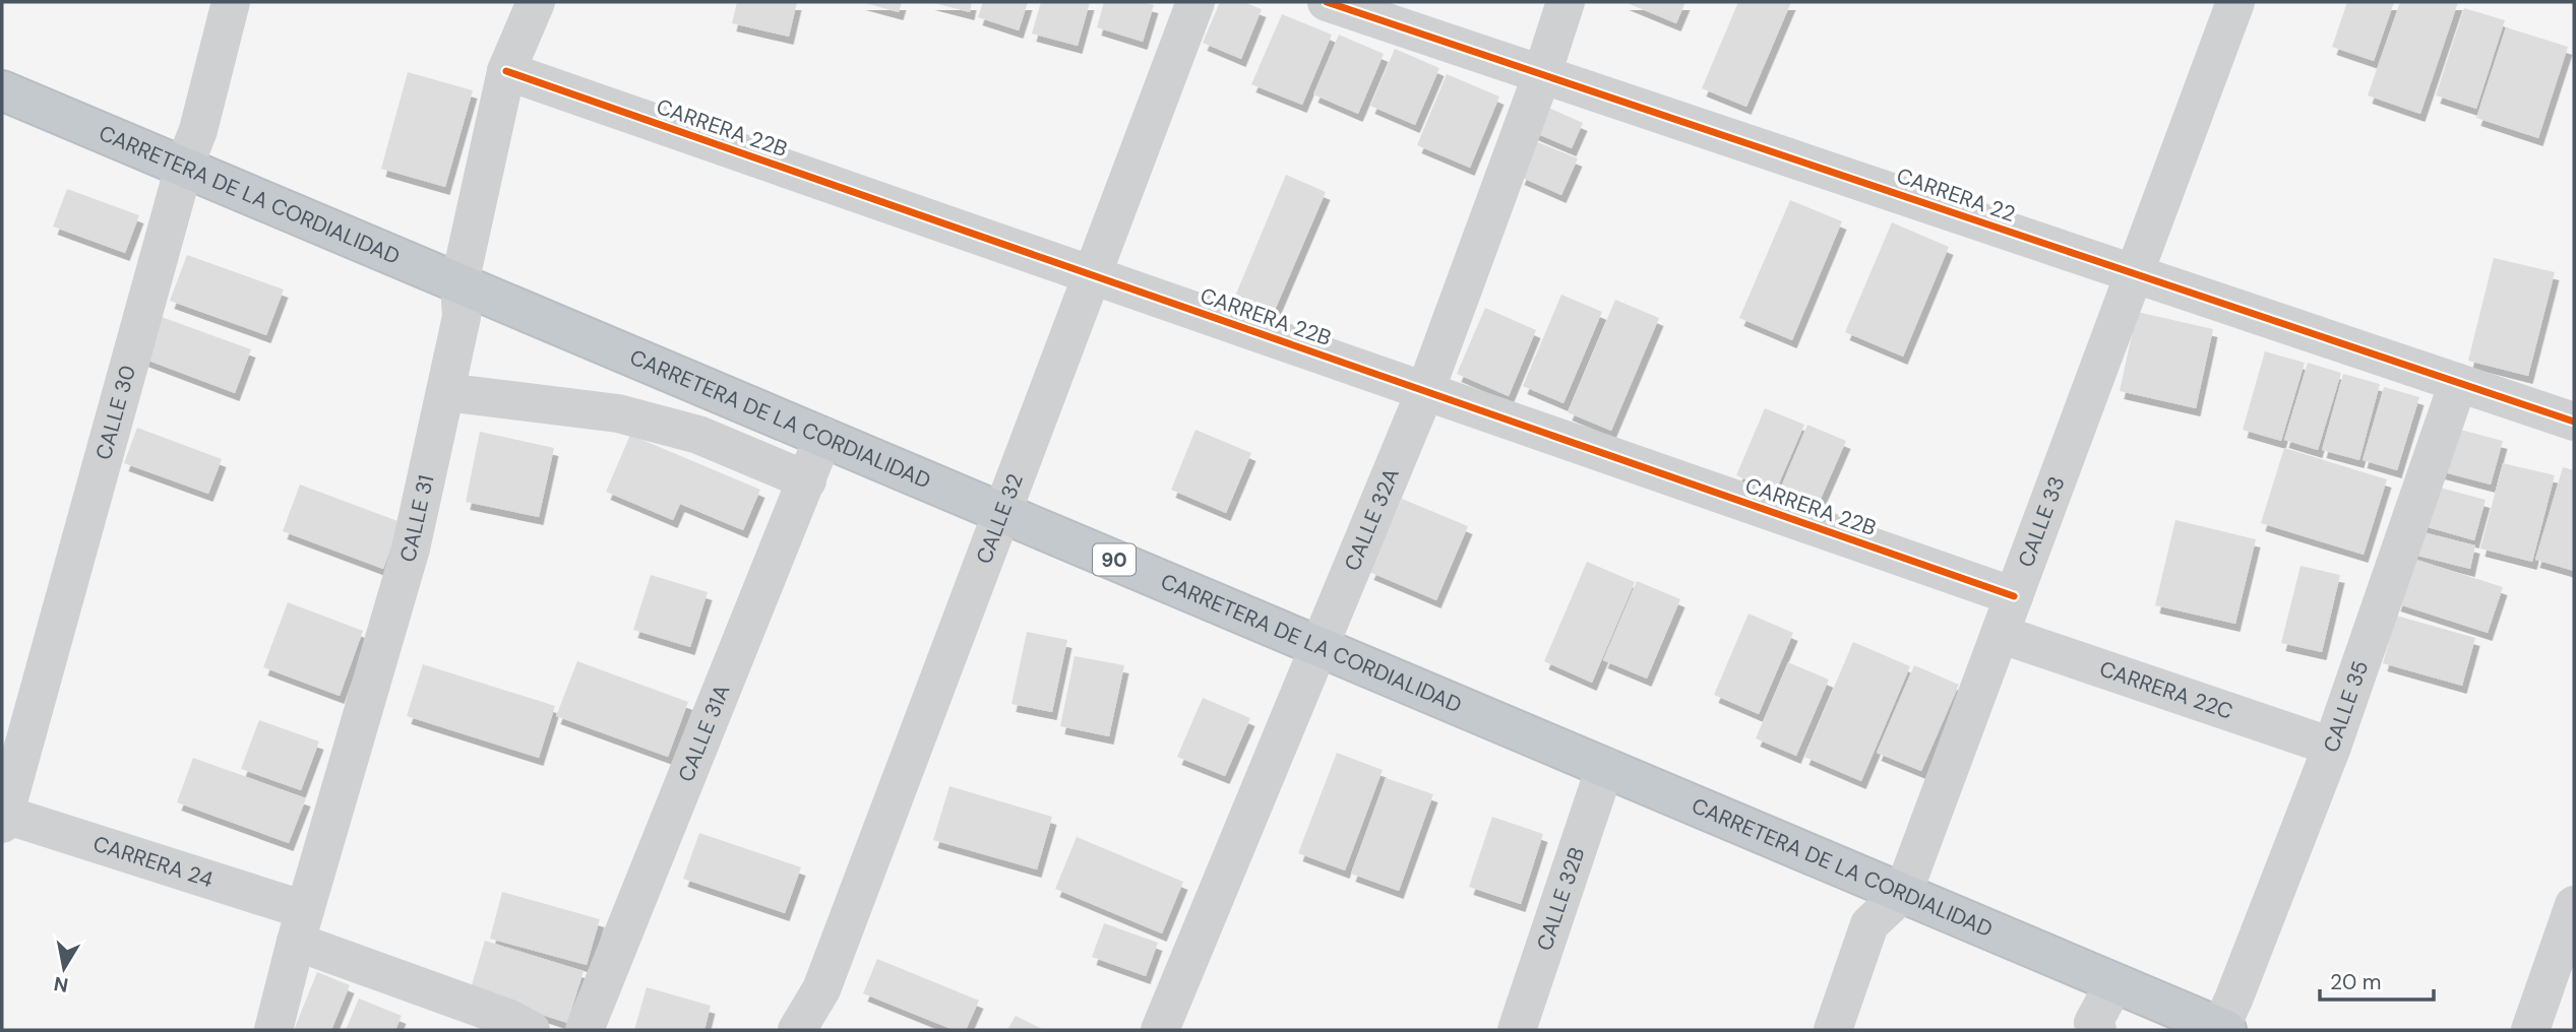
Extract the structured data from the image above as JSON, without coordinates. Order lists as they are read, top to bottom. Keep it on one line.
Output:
{"streets":{"highway":["CARRETERA DE LA CORDIALIDAD","90"],"street":["CARRERA 22B","CARRERA 22","CALLE 30","CALLE 31","CALLE 32","CALLE 32A","CALLE 33","CARRERA 22C","CALLE 35","CALLE 31A","CARRERA 24","CALLE 32B"]},"crossings":[["CARRERA 22B","CALLE 31"],["CARRERA 22B","CALLE 32"],["CARRERA 22B","CALLE 32A"],["CARRERA 22B","CALLE 33"],["CARRETERA DE LA CORDIALIDAD","CALLE 30"],["CARRETERA DE LA CORDIALIDAD","CALLE 31"],["CARRETERA DE LA CORDIALIDAD","CALLE 32"],["CARRETERA DE LA CORDIALIDAD","CALLE 32A"],["CARRETERA DE LA CORDIALIDAD","CALLE 33"],["CARRETERA DE LA CORDIALIDAD","CALLE 35"],["CARRETERA DE LA CORDIALIDAD","CALLE 31A"],["CARRETERA DE LA CORDIALIDAD","CALLE 32B"],["CARRERA 22","CALLE 32A"],["CARRERA 22","CALLE 33"],["CARRERA 22","CALLE 35"],["CALLE 30","CARRERA 24"],["CALLE 31","CARRERA 24"],["CALLE 33","CARRERA 22C"],["CARRERA 22C","CALLE 35"]],"scale_bar":"20 m","north":"bottom"}
